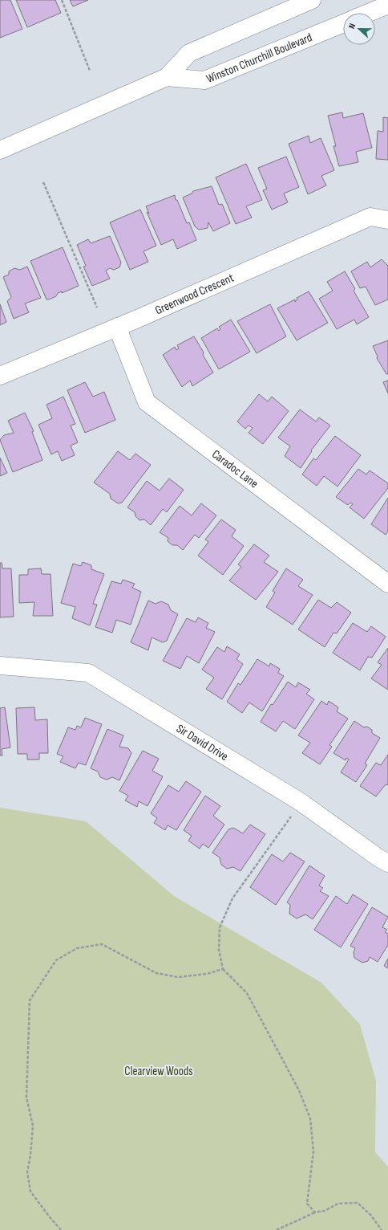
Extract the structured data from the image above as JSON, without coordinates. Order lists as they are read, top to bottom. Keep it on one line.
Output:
{"streets":{"street":["Winston Churchill Boulevard","Greenwood Crescent","Caradoc Lane","Sir David Drive"]},"crossings":[["Greenwood Crescent","Caradoc Lane"]],"parks":["Clearview Woods"],"north":"left"}
